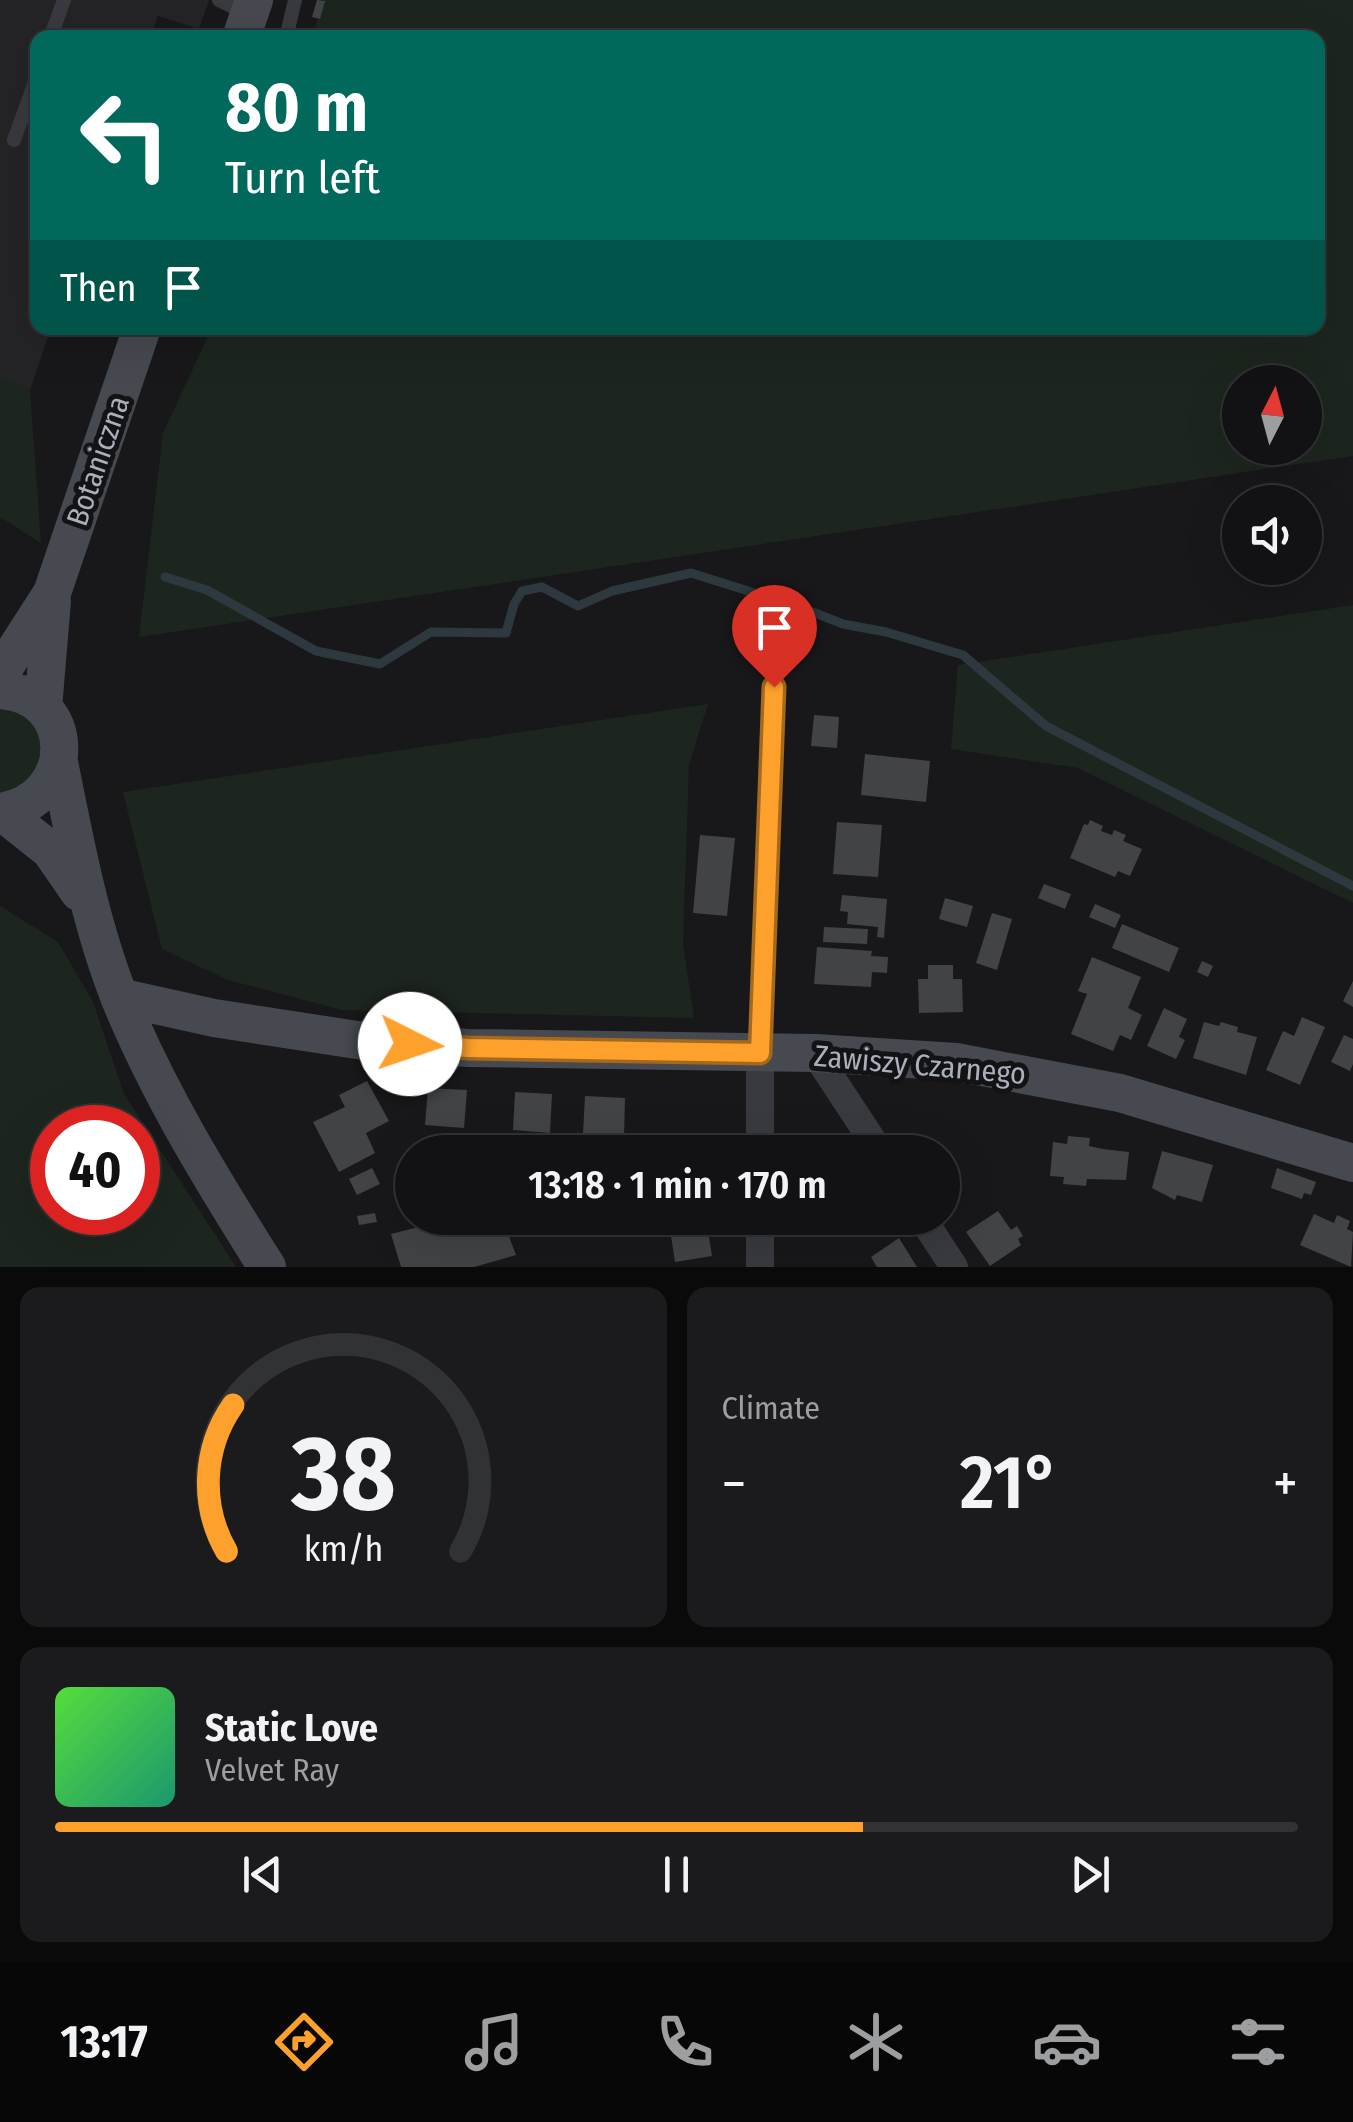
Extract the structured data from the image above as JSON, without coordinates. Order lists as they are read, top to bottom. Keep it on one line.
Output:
{"streets":{"street":["Botaniczna","Zawiszy Czarnego"]},"north":"top","page":{"turn":["80 m","Turn left"],"then":"Then","limit":"40","trip":"13:18 · 1 min · 170 m","tile":"Climate","heat":["−","21°","+"],"song":["Static Love","Velvet Ray"],"tabs":"13:17","gauge":["38","km/h"]}}
